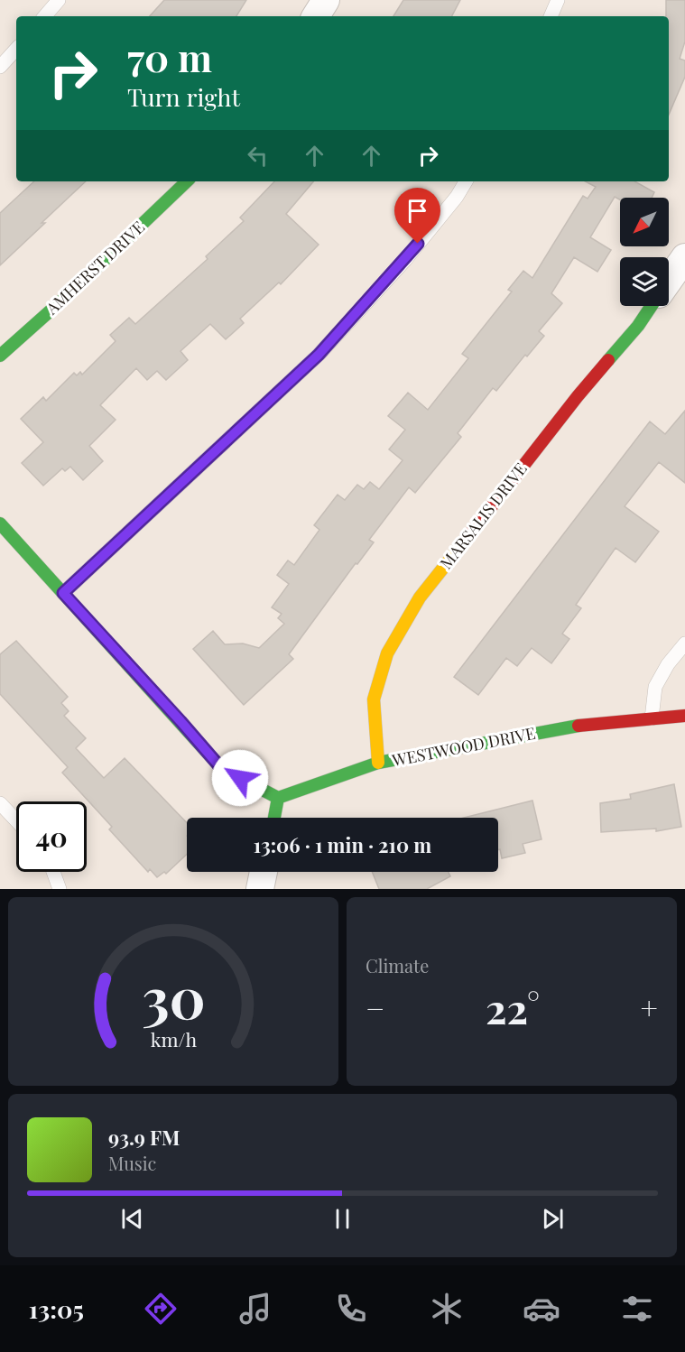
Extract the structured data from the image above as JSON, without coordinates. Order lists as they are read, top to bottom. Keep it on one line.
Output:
{"streets":{"street":["AMHERST DRIVE","MARSALIS DRIVE","WESTWOOD DRIVE"]},"crossings":[["MARSALIS DRIVE","WESTWOOD DRIVE"]],"north":"bottom left","page":{"turn":["70 m","Turn right"],"limit":"40","trip":"13:06 · 1 min · 210 m","tile":"Climate","heat":["−","22°","+"],"song":["93.9 FM","Music"],"tabs":"13:05","gauge":["30","km/h"]}}
